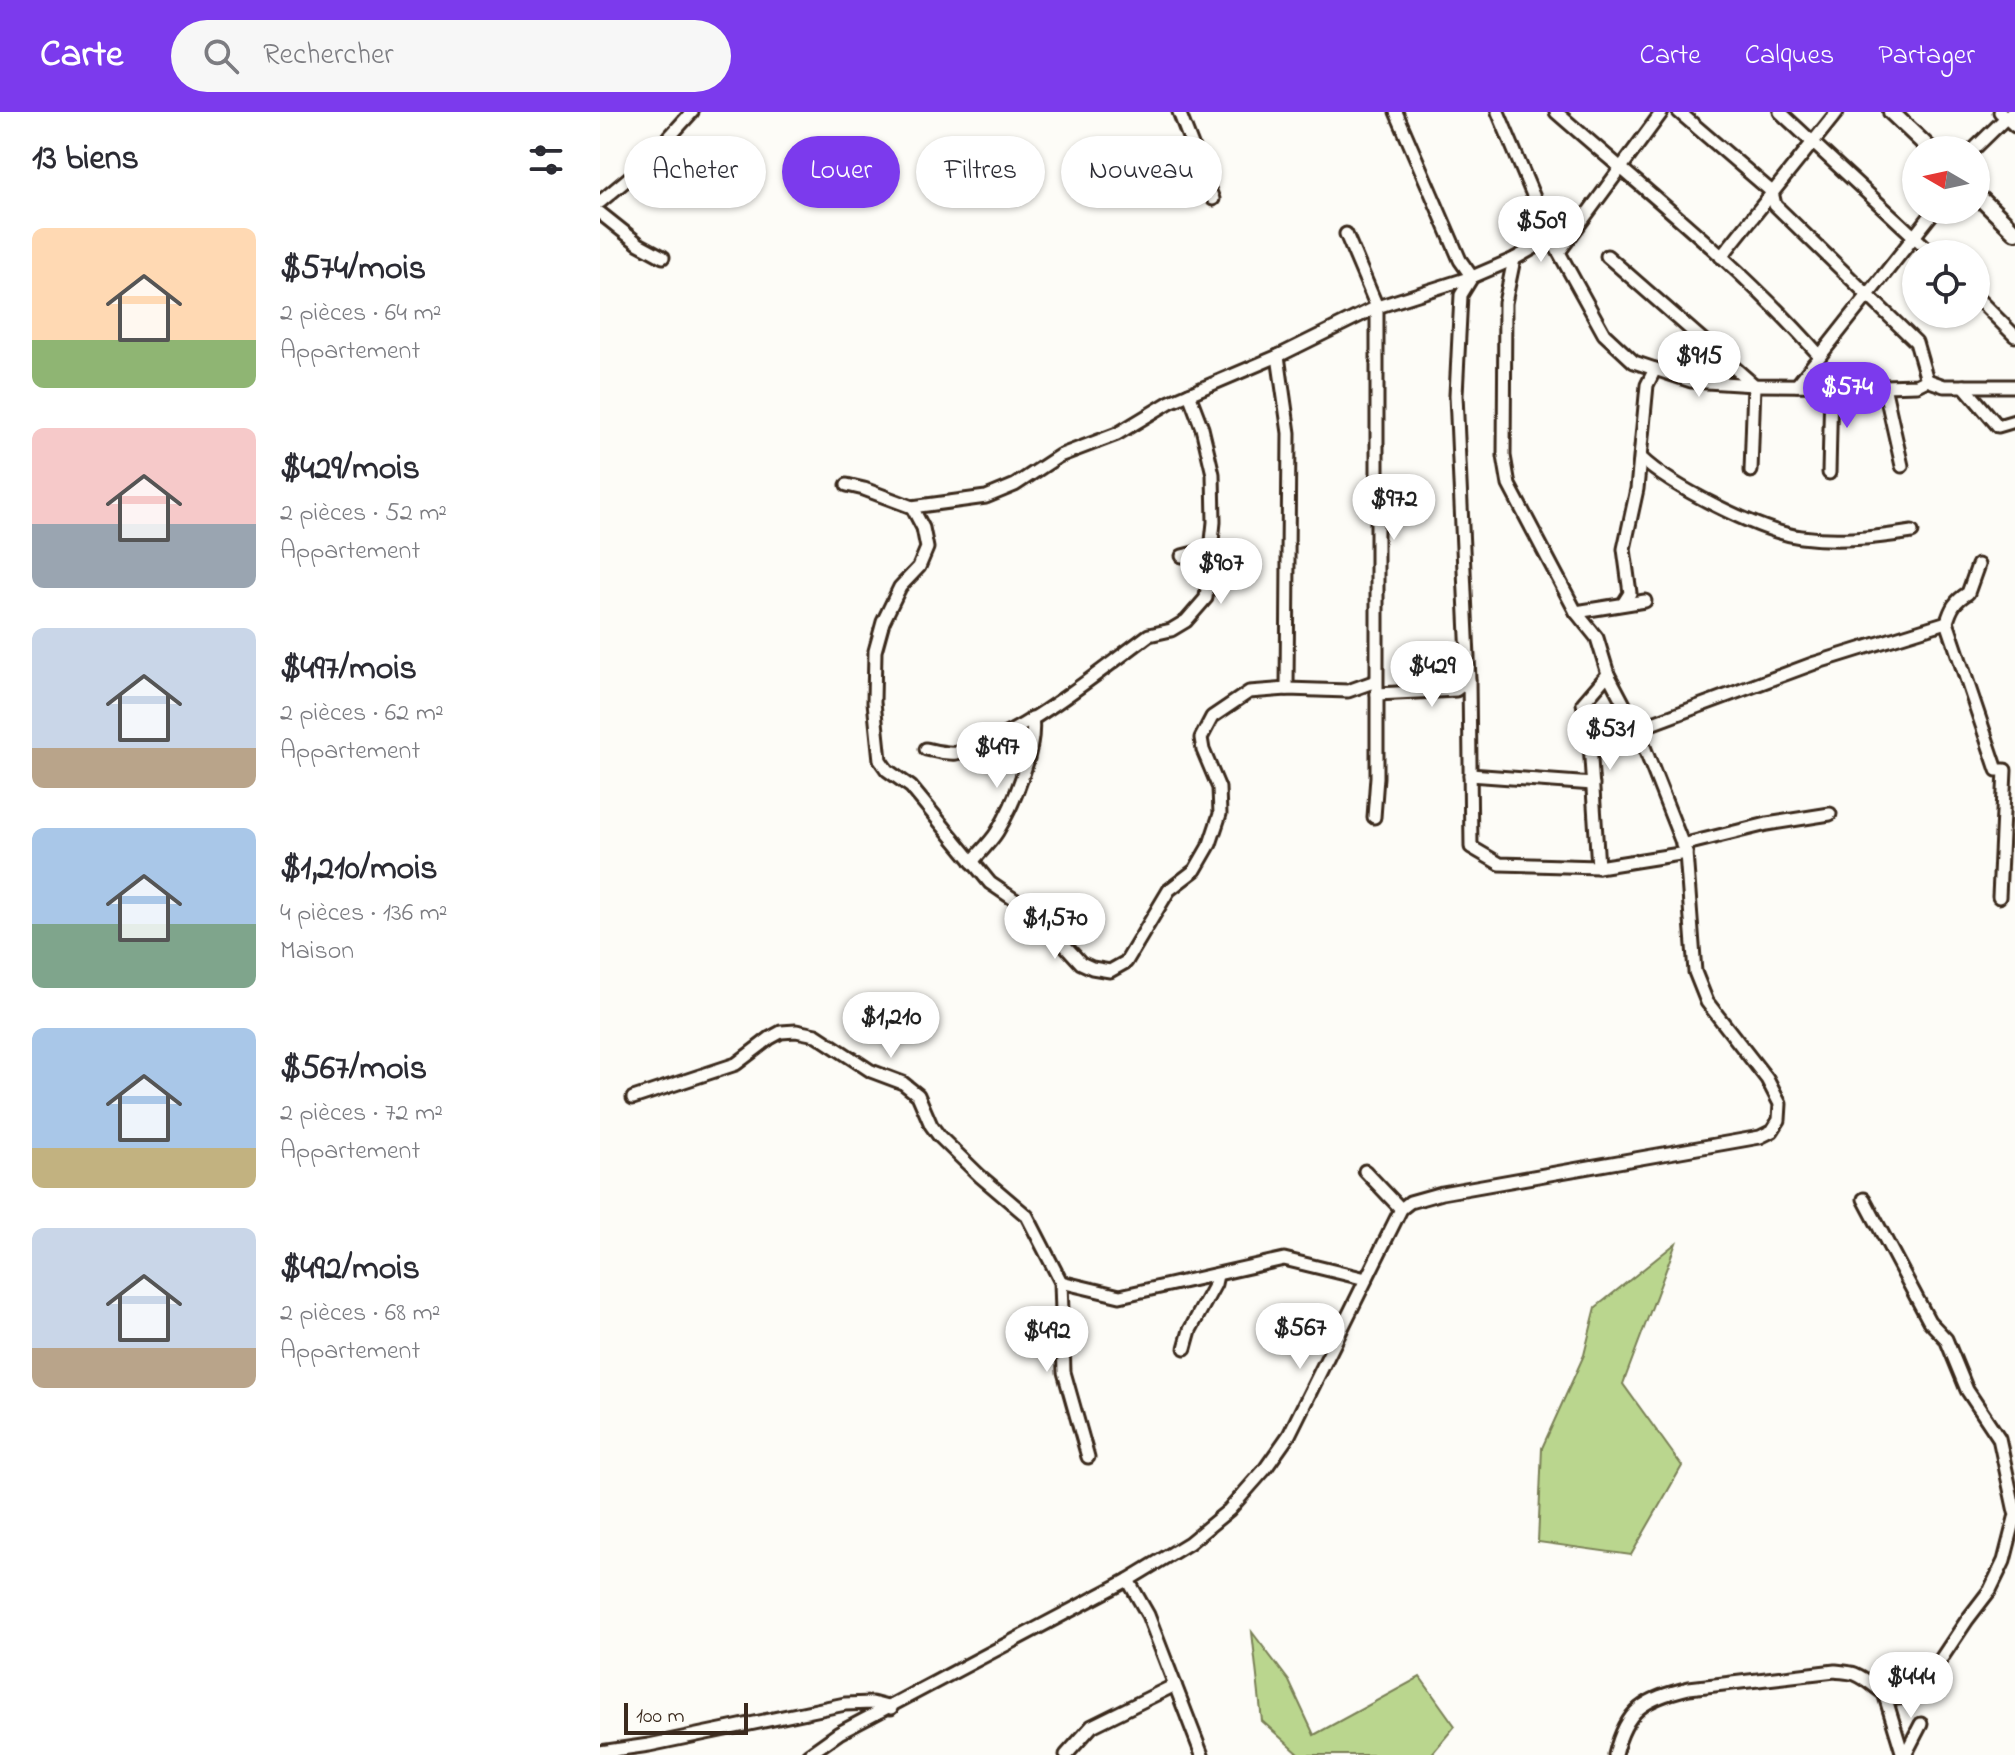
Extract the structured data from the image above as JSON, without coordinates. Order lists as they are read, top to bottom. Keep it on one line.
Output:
{"scale_bar":"100 m","north":"left","page":{"header":"Carte","search":"Rechercher","nav":["Carte","Calques","Partager"],"heading":"13 biens","chip":["Acheter","Louer","Filtres","Nouveau"],"price":["$509","$915","$574","$972","$907","$429","$531","$497","$1,570","$1,210","$567","$492","$444"],"list":[{"name":"$574/mois","note":"2 pièces · 64 m² · Appartement"},{"name":"$429/mois","note":"2 pièces · 52 m² · Appartement"},{"name":"$497/mois","note":"2 pièces · 62 m² · Appartement"},{"name":"$1,210/mois","note":"4 pièces · 136 m² · Maison"},{"name":"$567/mois","note":"2 pièces · 72 m² · Appartement"},{"name":"$492/mois","note":"2 pièces · 68 m² · Appartement"}],"scale":"100 m"}}
